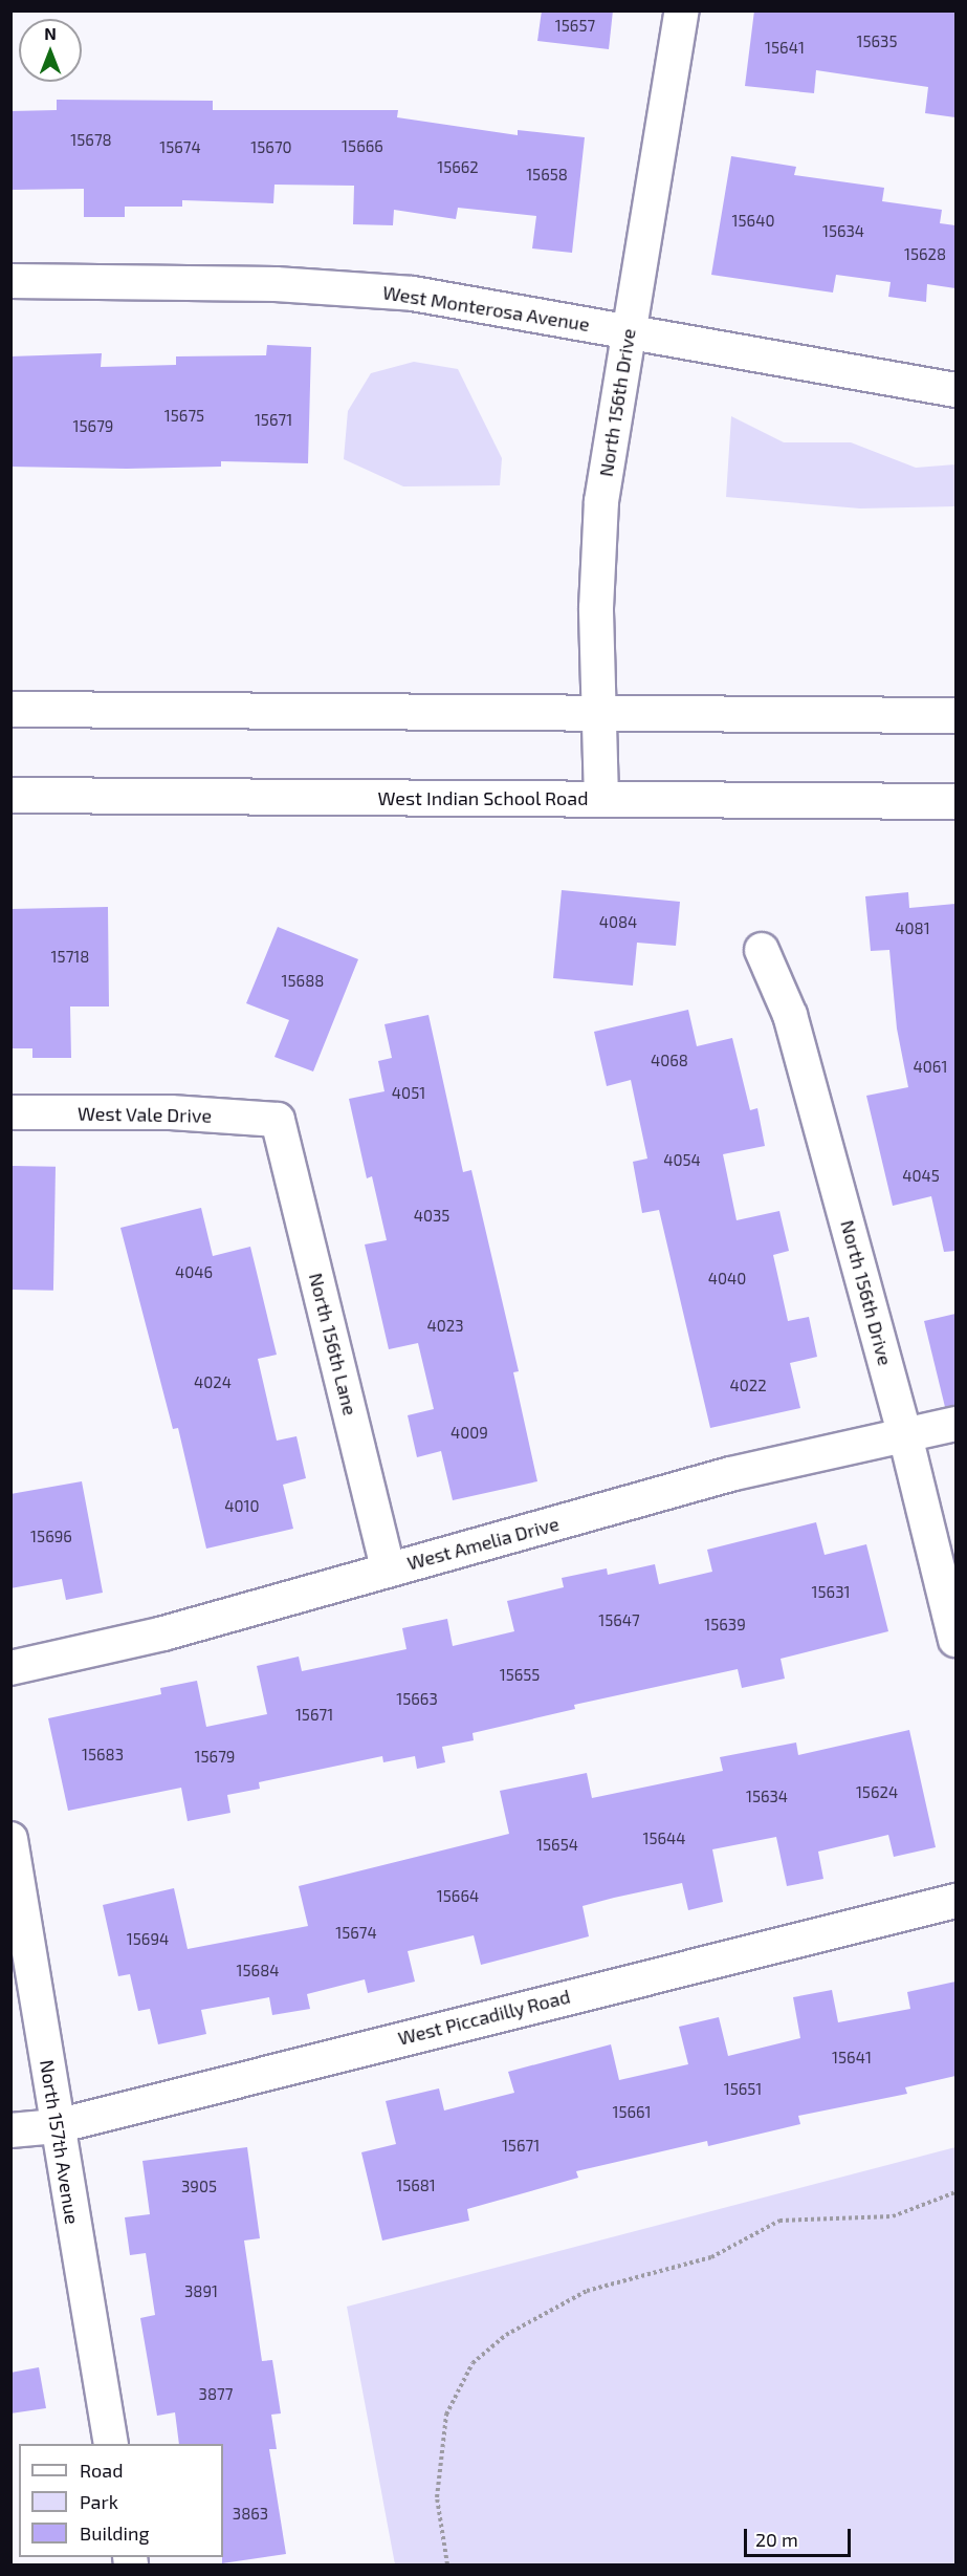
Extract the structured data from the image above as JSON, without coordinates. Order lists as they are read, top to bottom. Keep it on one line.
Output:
{"streets":{"main road":["West Indian School Road"],"street":["West Monterosa Avenue","North 156th Drive","West Vale Drive","North 156th Lane","West Amelia Drive","West Piccadilly Road","North 157th Avenue"]},"crossings":[["West Monterosa Avenue","North 156th Drive"],["North 156th Drive","West Indian School Road"],["North 156th Drive","West Amelia Drive"],["West Vale Drive","North 156th Lane"],["North 156th Lane","West Amelia Drive"],["West Piccadilly Road","North 157th Avenue"]],"house_numbers":["15657","15635","15641","15678","15666","15674","15670","15662","15658","15640","15634","15628","15675","15671","15679","4084","4081","15718","15688","4068","4061","4051","4054","4045","4035","4046","4040","4023","4024","4022","4009","4010","15696","15631","15647","15639","15655","15663","15671","15683","15679","15624","15634","15644","15654","15664","15674","15694","15684","15641","15651","15661","15671","15681","3905","3891","3877","3863"],"legend":["Road","Park","Building"],"scale_bar":"20 m","north":"top"}
